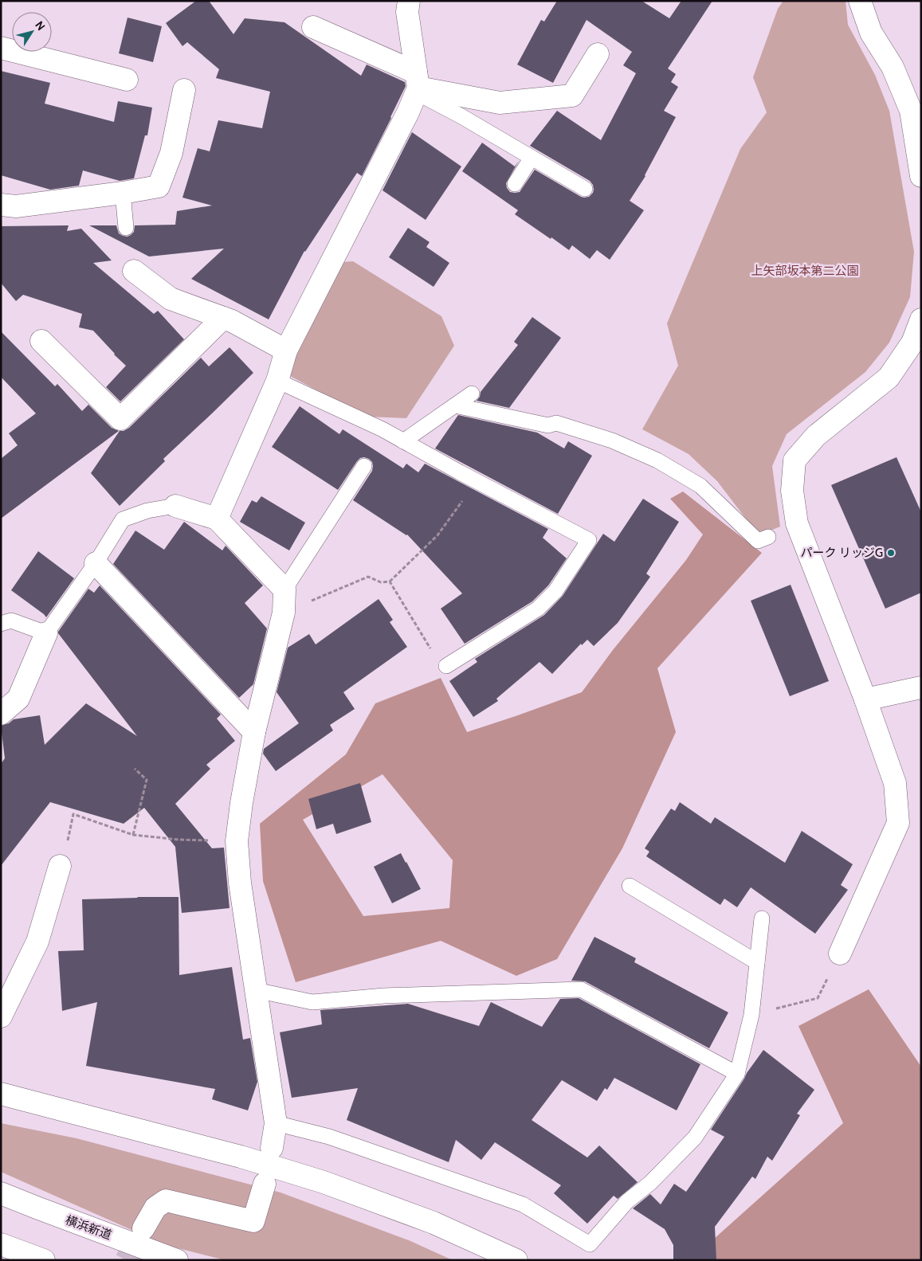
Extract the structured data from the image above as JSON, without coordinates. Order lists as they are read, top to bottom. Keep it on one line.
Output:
{"streets":{"main road":["横浜新道"]},"parks":["上矢部坂本第二公園"],"places":["パーク リッジG"],"north":"top right"}
